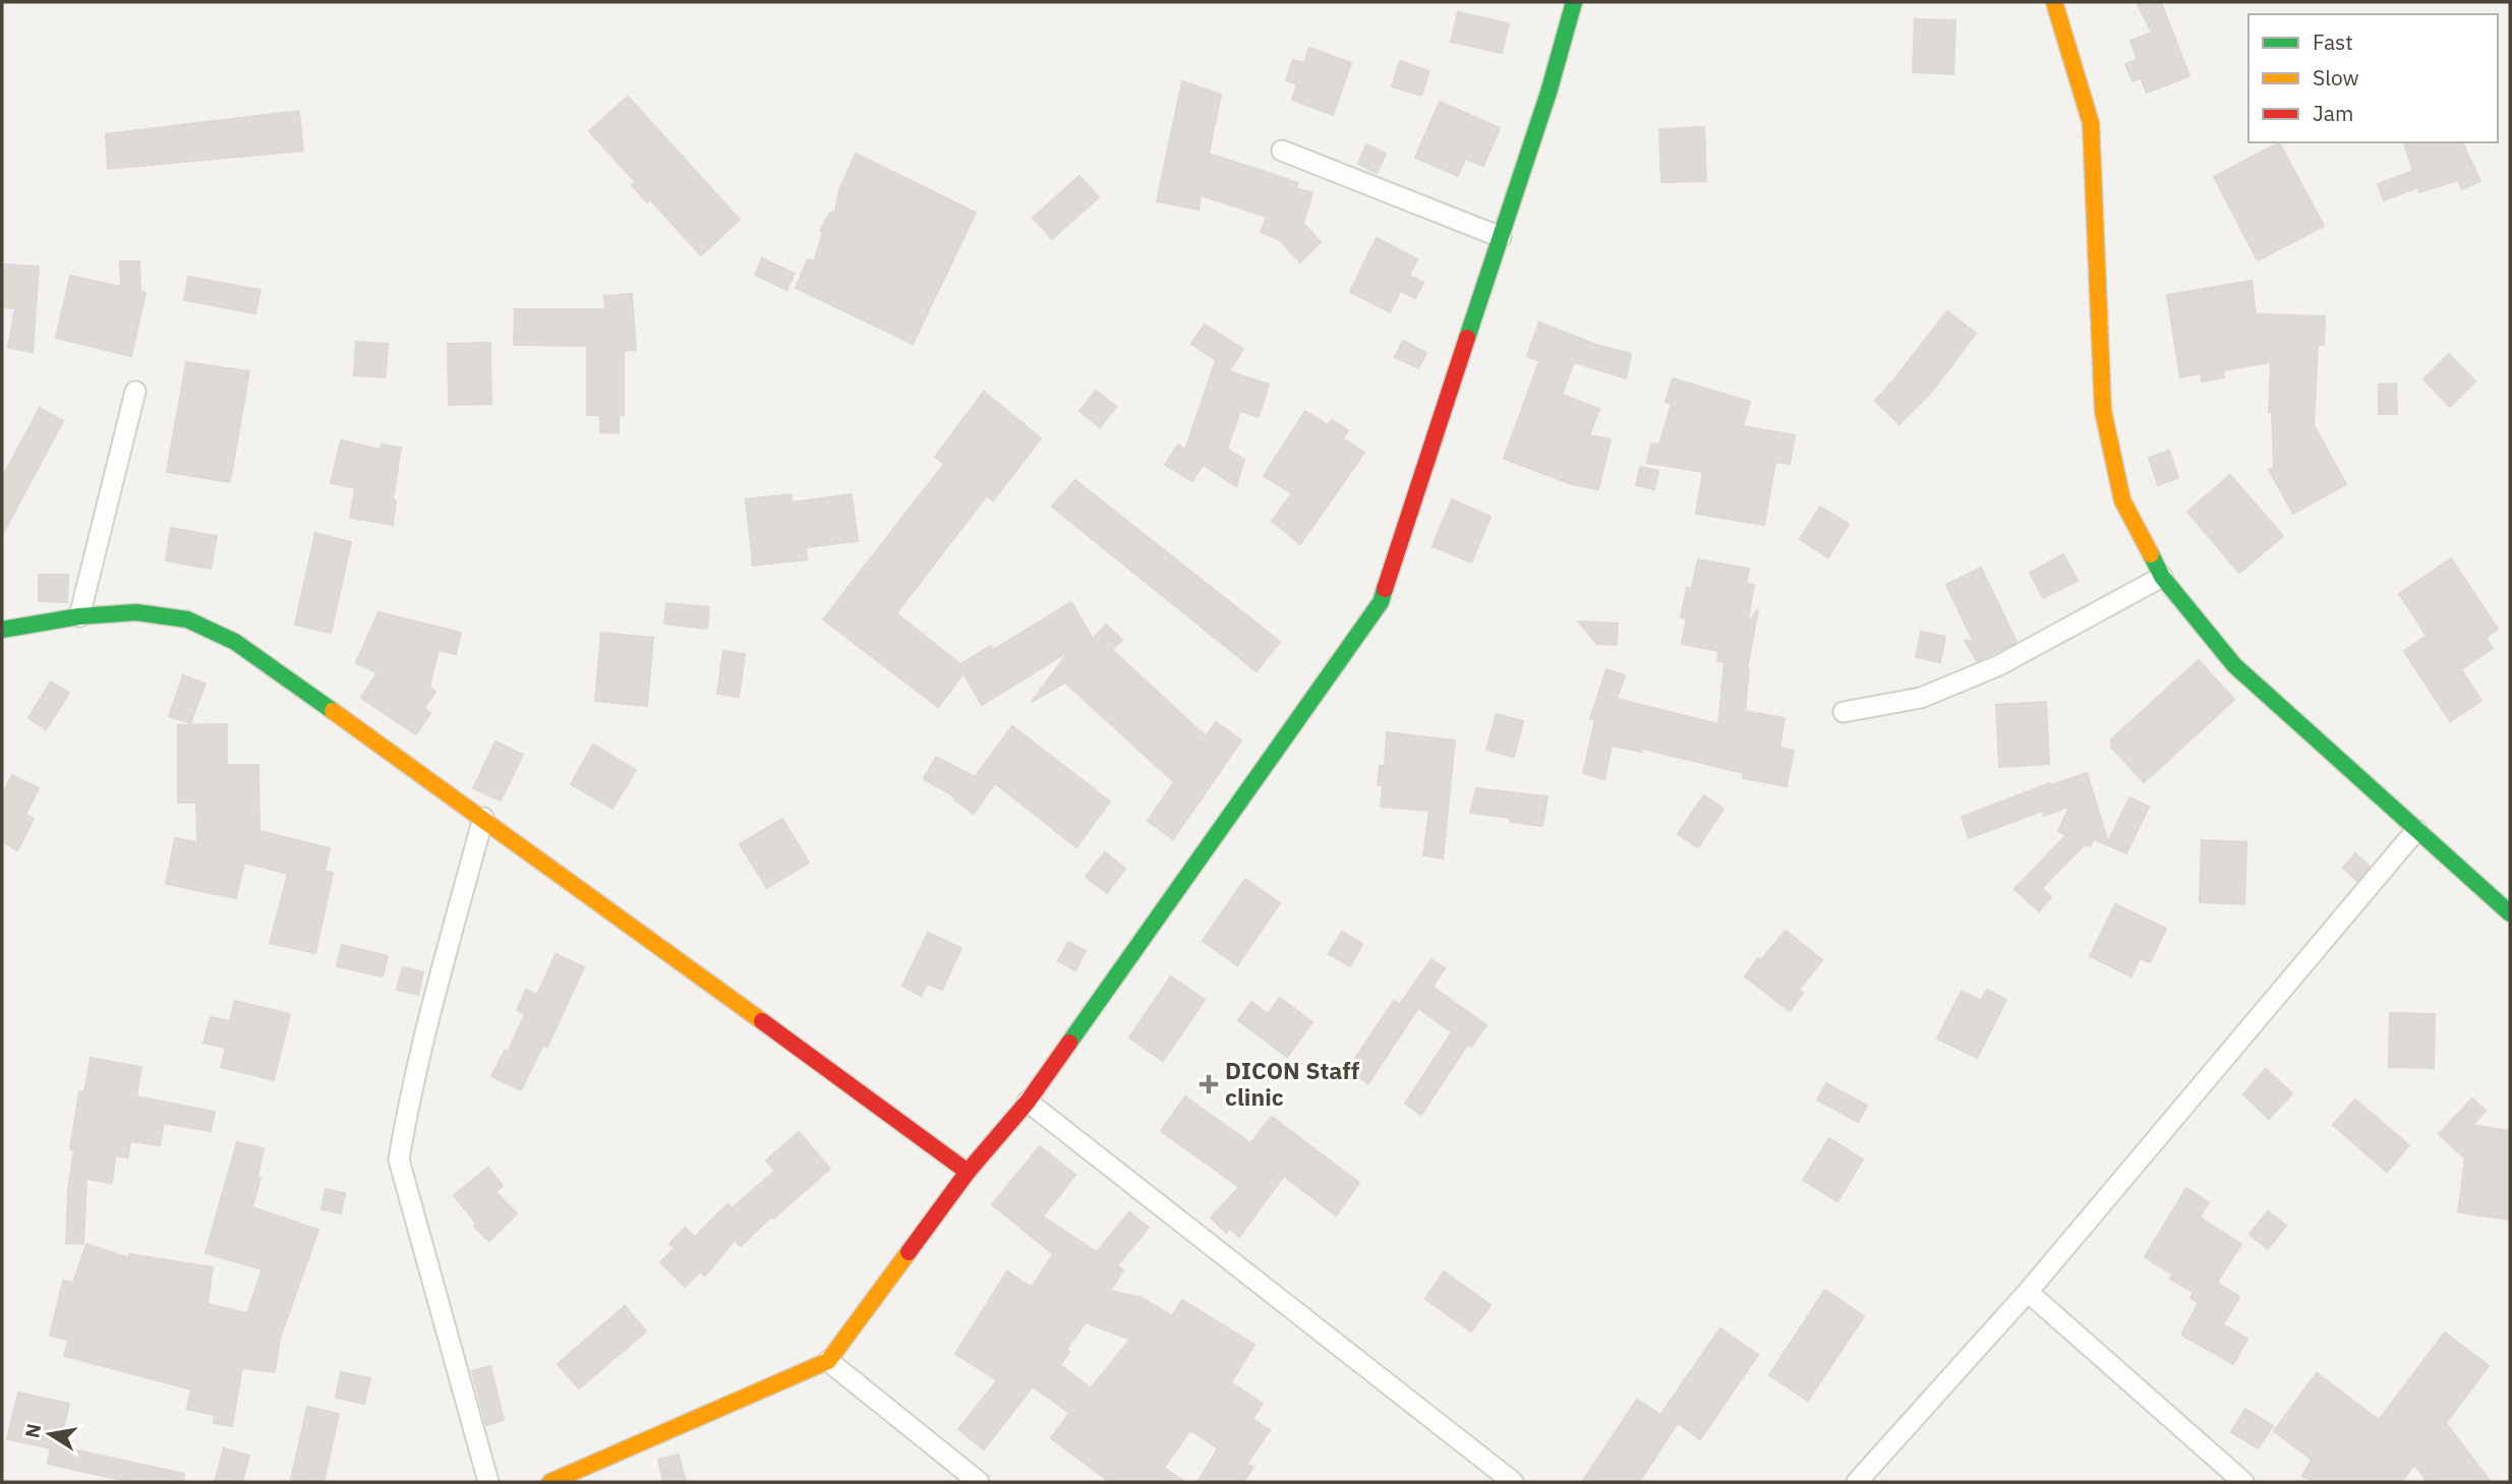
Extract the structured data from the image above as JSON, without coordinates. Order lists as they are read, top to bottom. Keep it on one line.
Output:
{"places":{"health":["DICON Staff clinic"]},"legend":["Fast","Slow","Jam"],"north":"left"}
